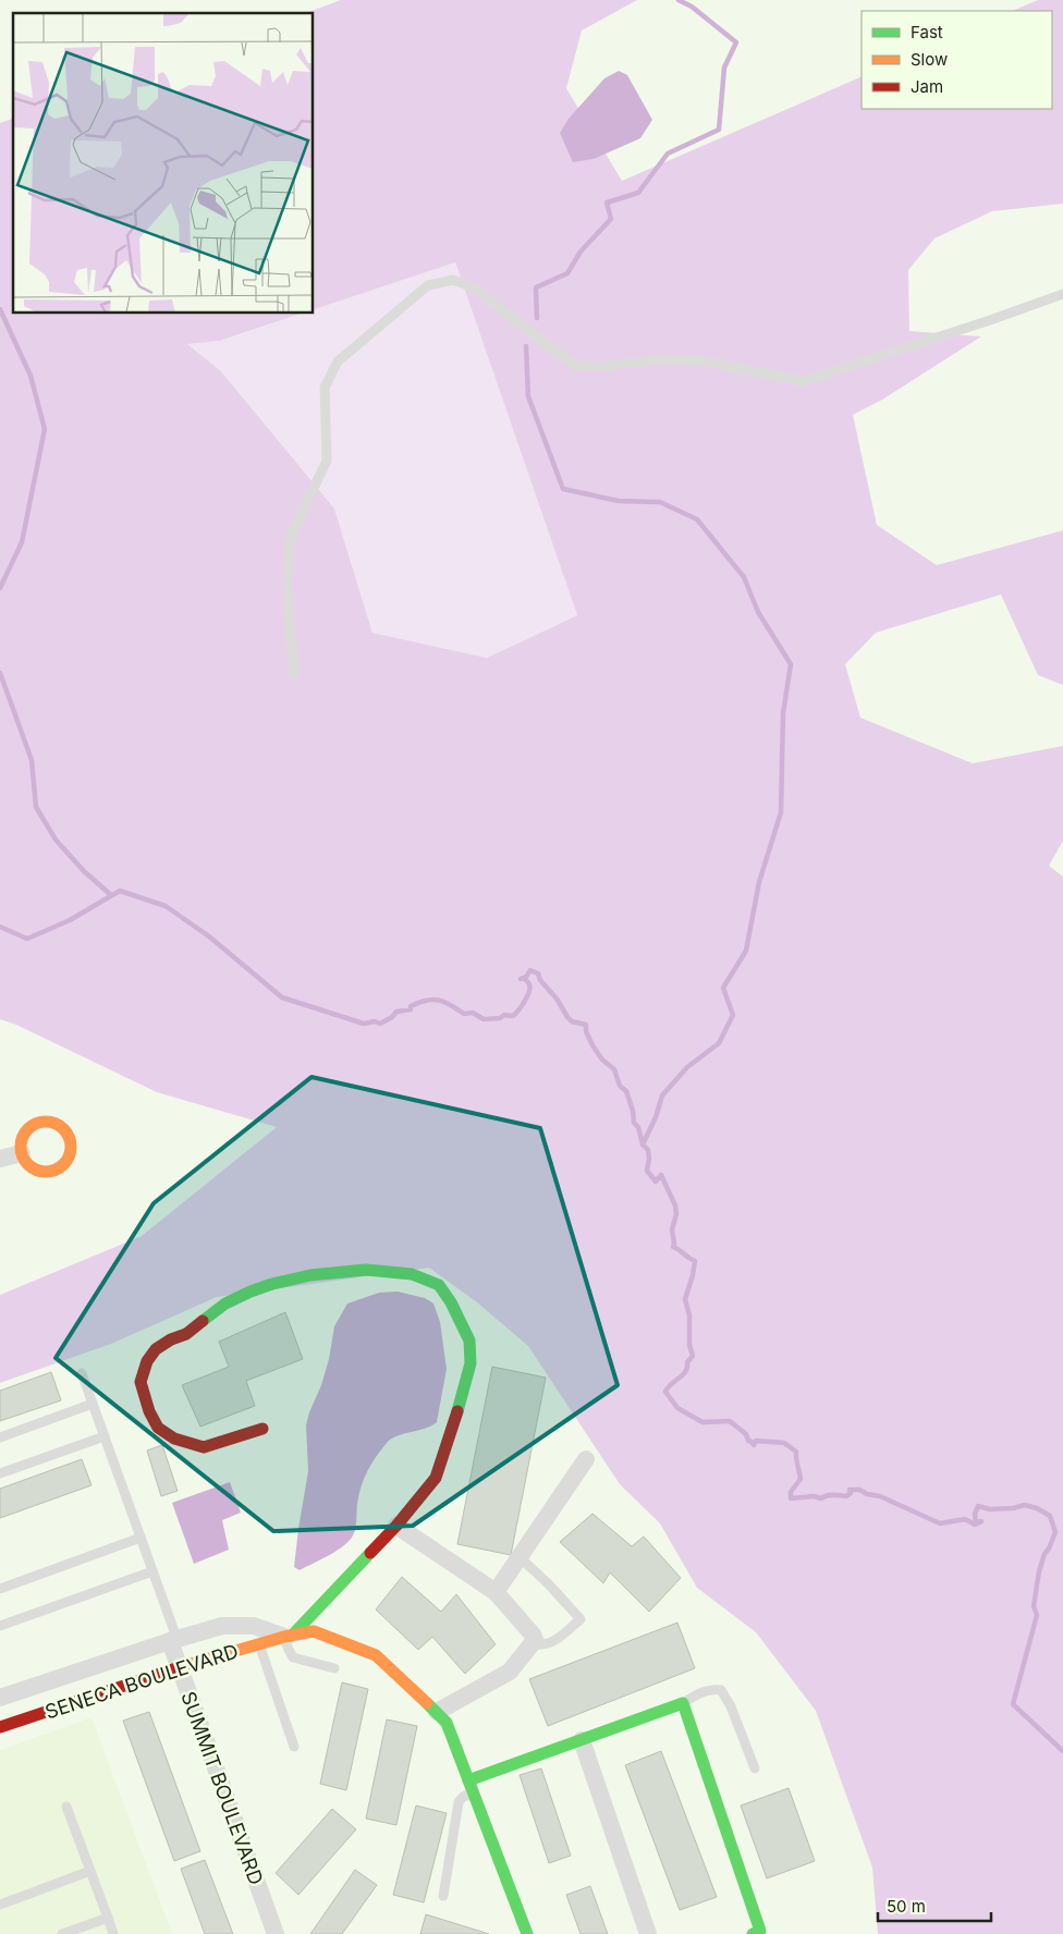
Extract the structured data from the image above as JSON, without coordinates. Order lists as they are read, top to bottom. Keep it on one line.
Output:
{"streets":{"street":["SENECA BOULEVARD","SUMMIT BOULEVARD"]},"crossings":[["SENECA BOULEVARD","SUMMIT BOULEVARD"]],"legend":["Fast","Slow","Jam"],"scale_bar":"50 m"}
